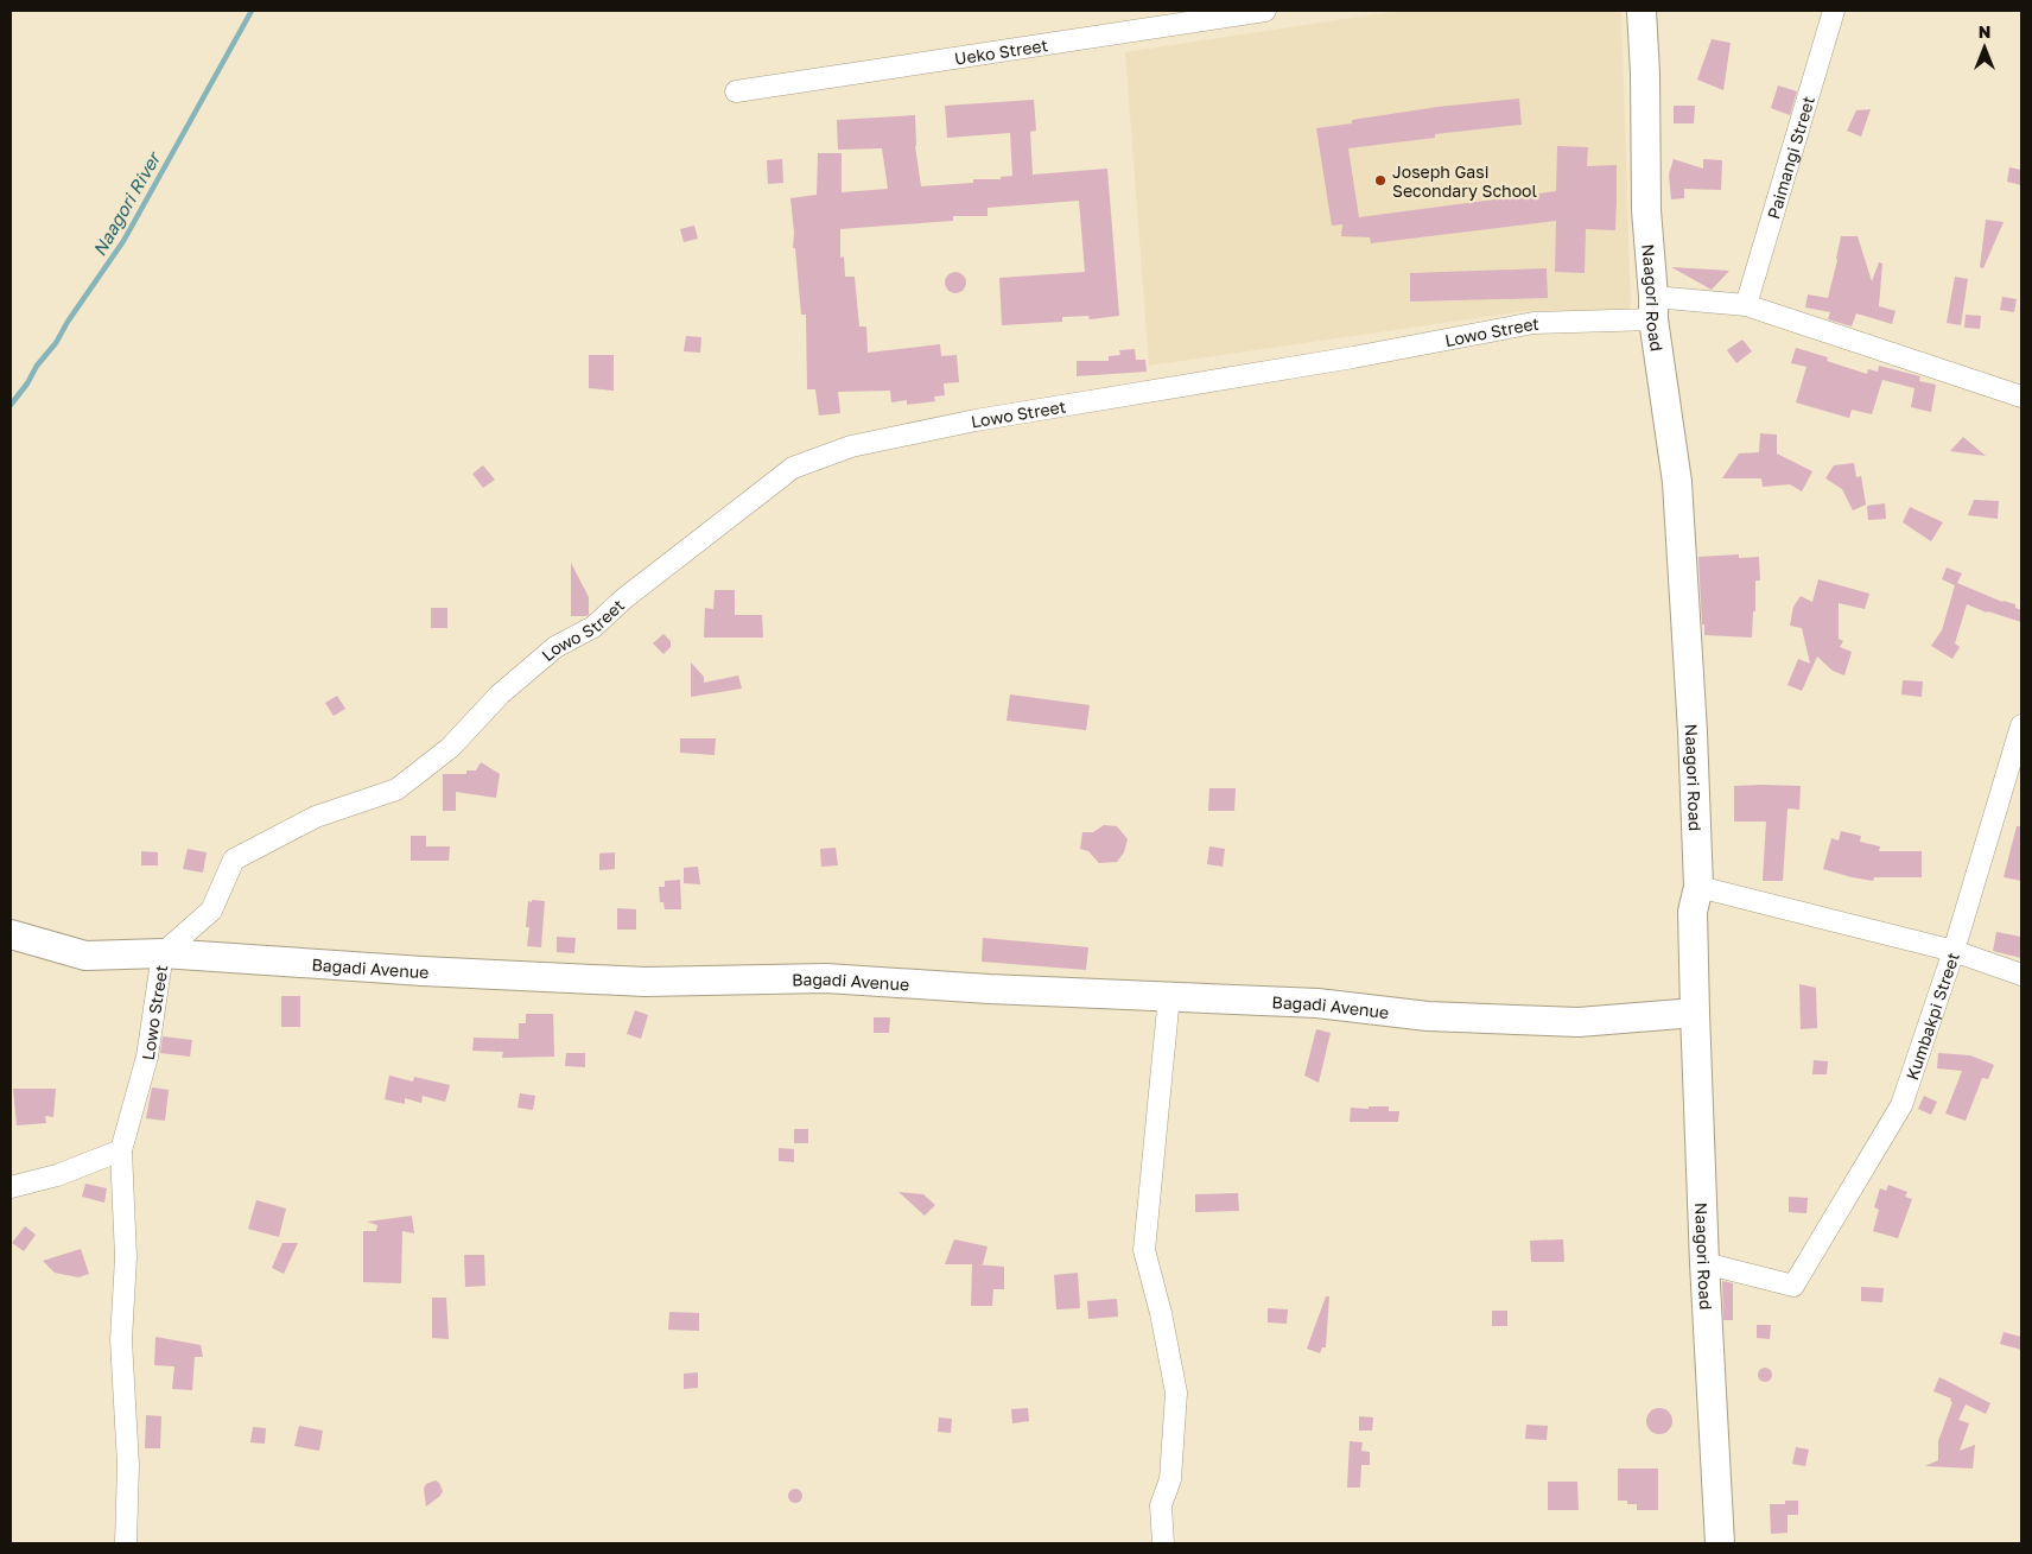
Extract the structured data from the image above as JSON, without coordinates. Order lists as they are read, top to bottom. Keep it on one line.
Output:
{"streets":{"street":["Ueko Street","Paimangi Street","Naagori Road","Lowo Street","Bagadi Avenue","Kumbakpi Street"]},"crossings":[["Paimangi Street","Lowo Street"],["Naagori Road","Lowo Street"],["Naagori Road","Bagadi Avenue"],["Naagori Road","Kumbakpi Street"],["Lowo Street","Bagadi Avenue"]],"water":["Naagori River"],"places":["Joseph Gasi Secondary School"],"north":"top"}
